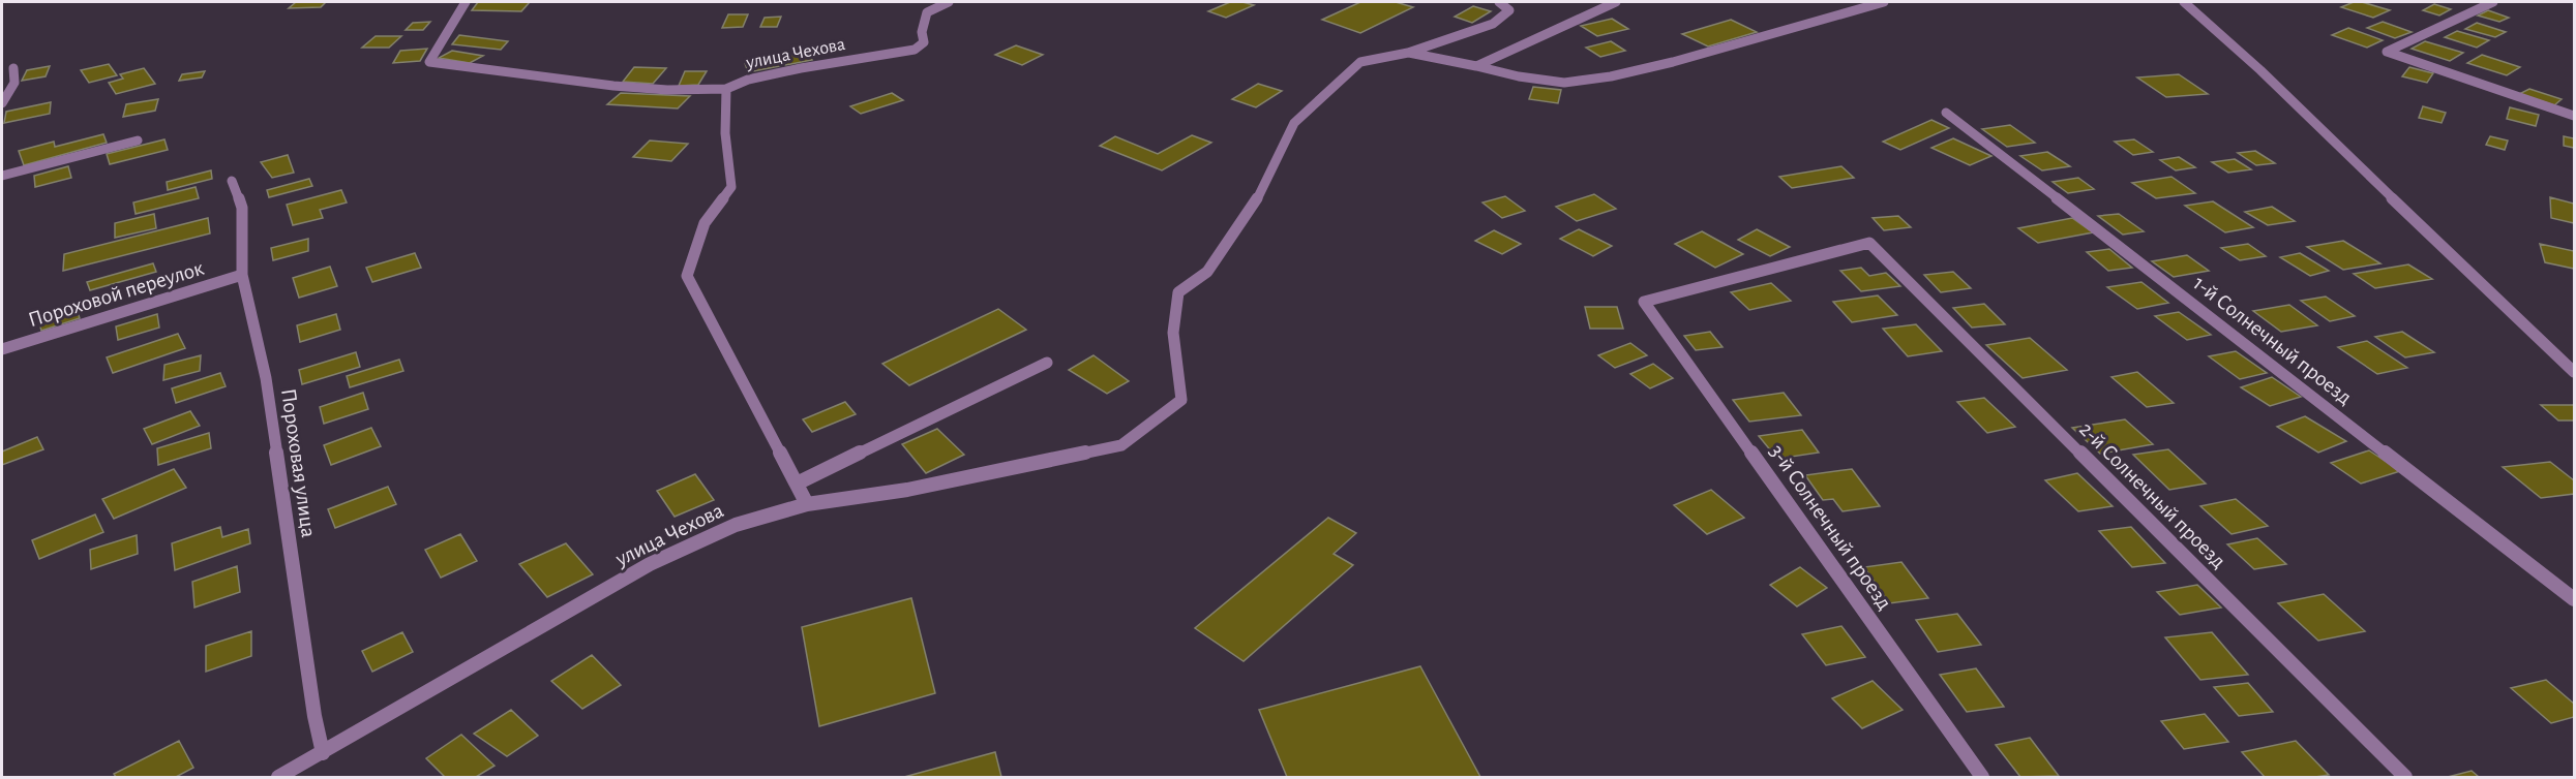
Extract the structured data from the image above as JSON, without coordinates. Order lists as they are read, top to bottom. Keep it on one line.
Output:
{"streets":{"street":["улица Чехова","Пороховой переулок","1-й Солнечный проезд","Пороховая улица","2-й Солнечный проезд","3-й Солнечный проезд"]},"crossings":[["улица Чехова","Пороховая улица"],["Пороховой переулок","Пороховая улица"],["2-й Солнечный проезд","3-й Солнечный проезд"]]}
